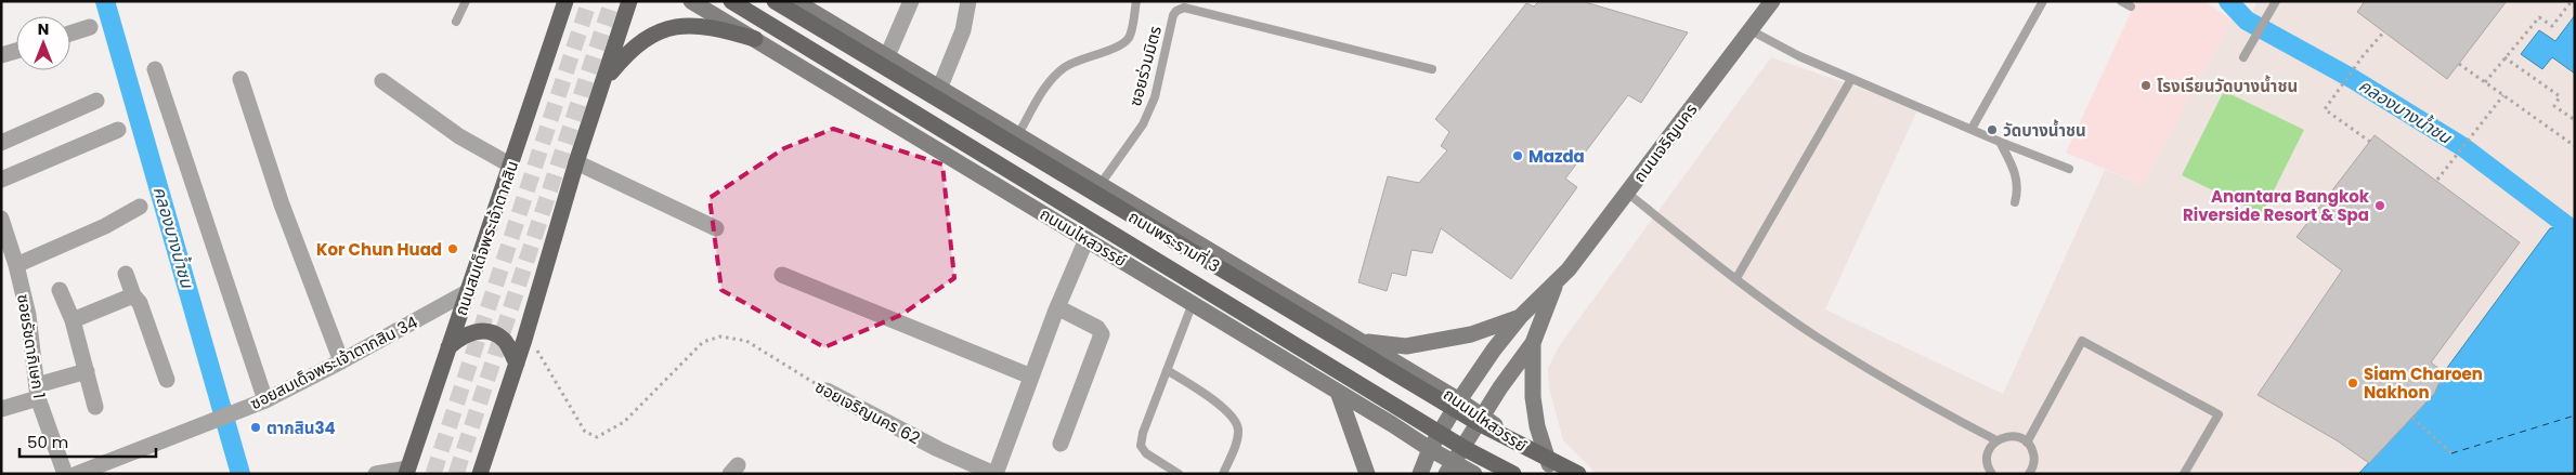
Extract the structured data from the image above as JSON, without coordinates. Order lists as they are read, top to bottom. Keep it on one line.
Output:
{"streets":{"main road":["ถนนเจริญนคร","ถนนมไหสวรรย์","ถนนสมเด็จพระเจ้าตากสิน","ถนนพระรามที่ 3"],"street":["ซอยรัชดาภิเษก 1","ซอยสมเด็จพระเจ้าตากสิน 34","ซอยเจริญนคร 62"],"lane":["ซอยร่วมมิตร"]},"crossings":[["ซอยร่วมมิตร","ถนนมไหสวรรย์"],["ถนนเจริญนคร","ถนนมไหสวรรย์"],["ถนนสมเด็จพระเจ้าตากสิน","ซอยสมเด็จพระเจ้าตากสิน 34"]],"water":["คลองบางน้ำชน"],"places":["โรงเรียนวัดบางน้ำชน","วัดบางน้ำชน","Mazda","Anantara Bangkok Riverside Resort & Spa","Kor Chun Huad","Siam Charoen Nakhon","ตากสิน34"],"scale_bar":"50 m","north":"top"}
